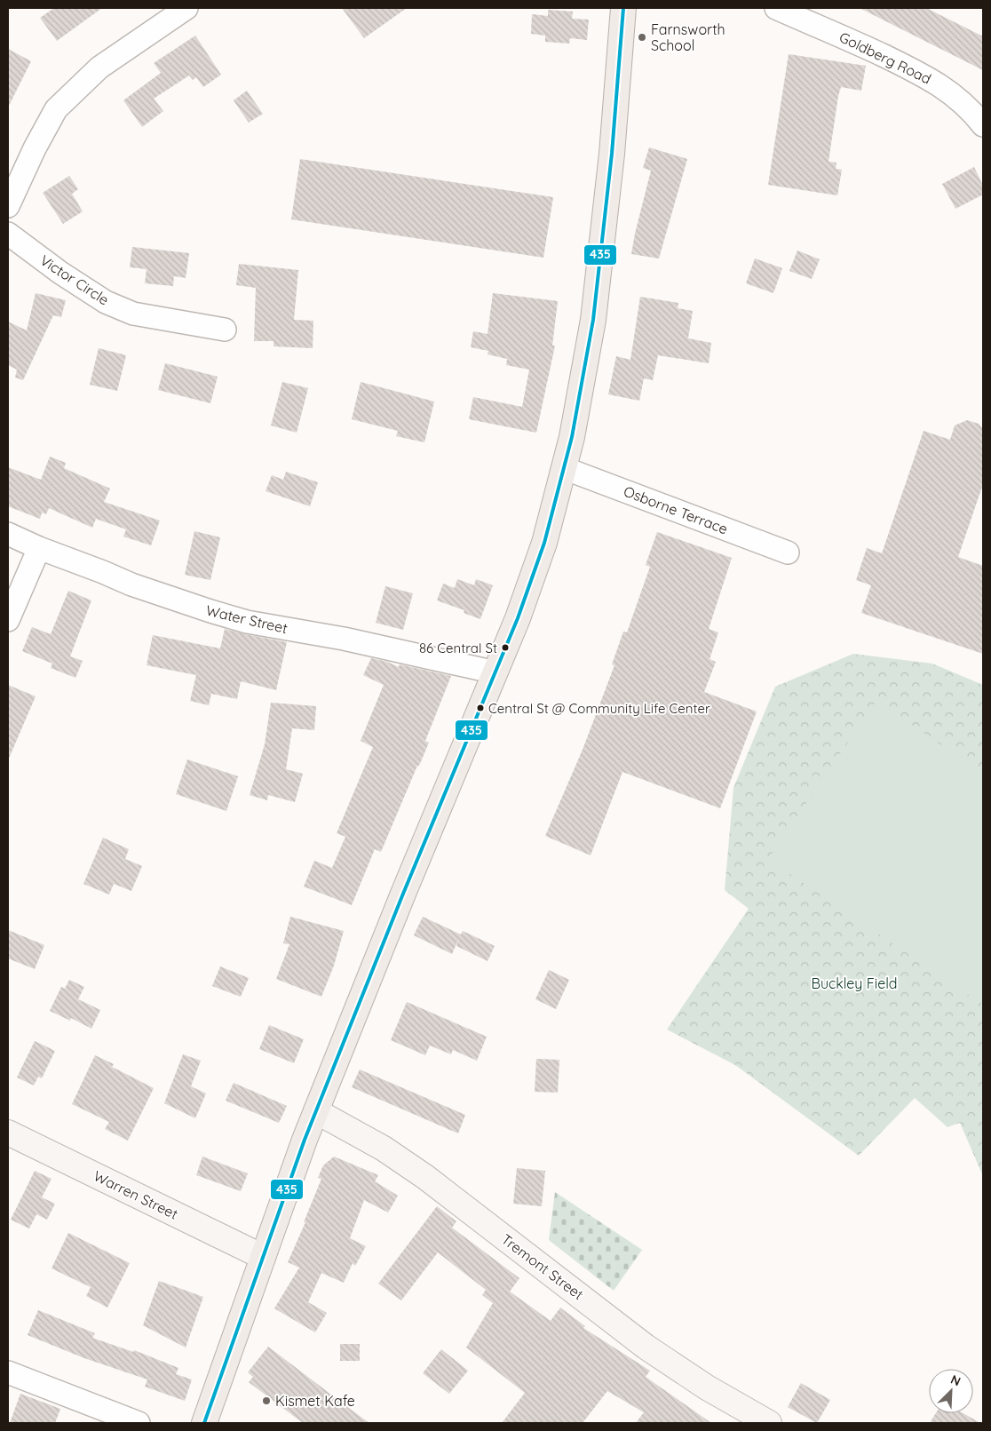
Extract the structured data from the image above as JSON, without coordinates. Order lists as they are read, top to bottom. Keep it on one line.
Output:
{"streets":{"street":["Goldberg Road","Victor Circle","Osborne Terrace","Water Street","Warren Street","Tremont Street"]},"parks":["Buckley Field"],"places":["Farnsworth School","86 Central St","Central St @ Community Life Center","Kismet Kafe"],"lines":["transit line 435"],"north":"top right"}
